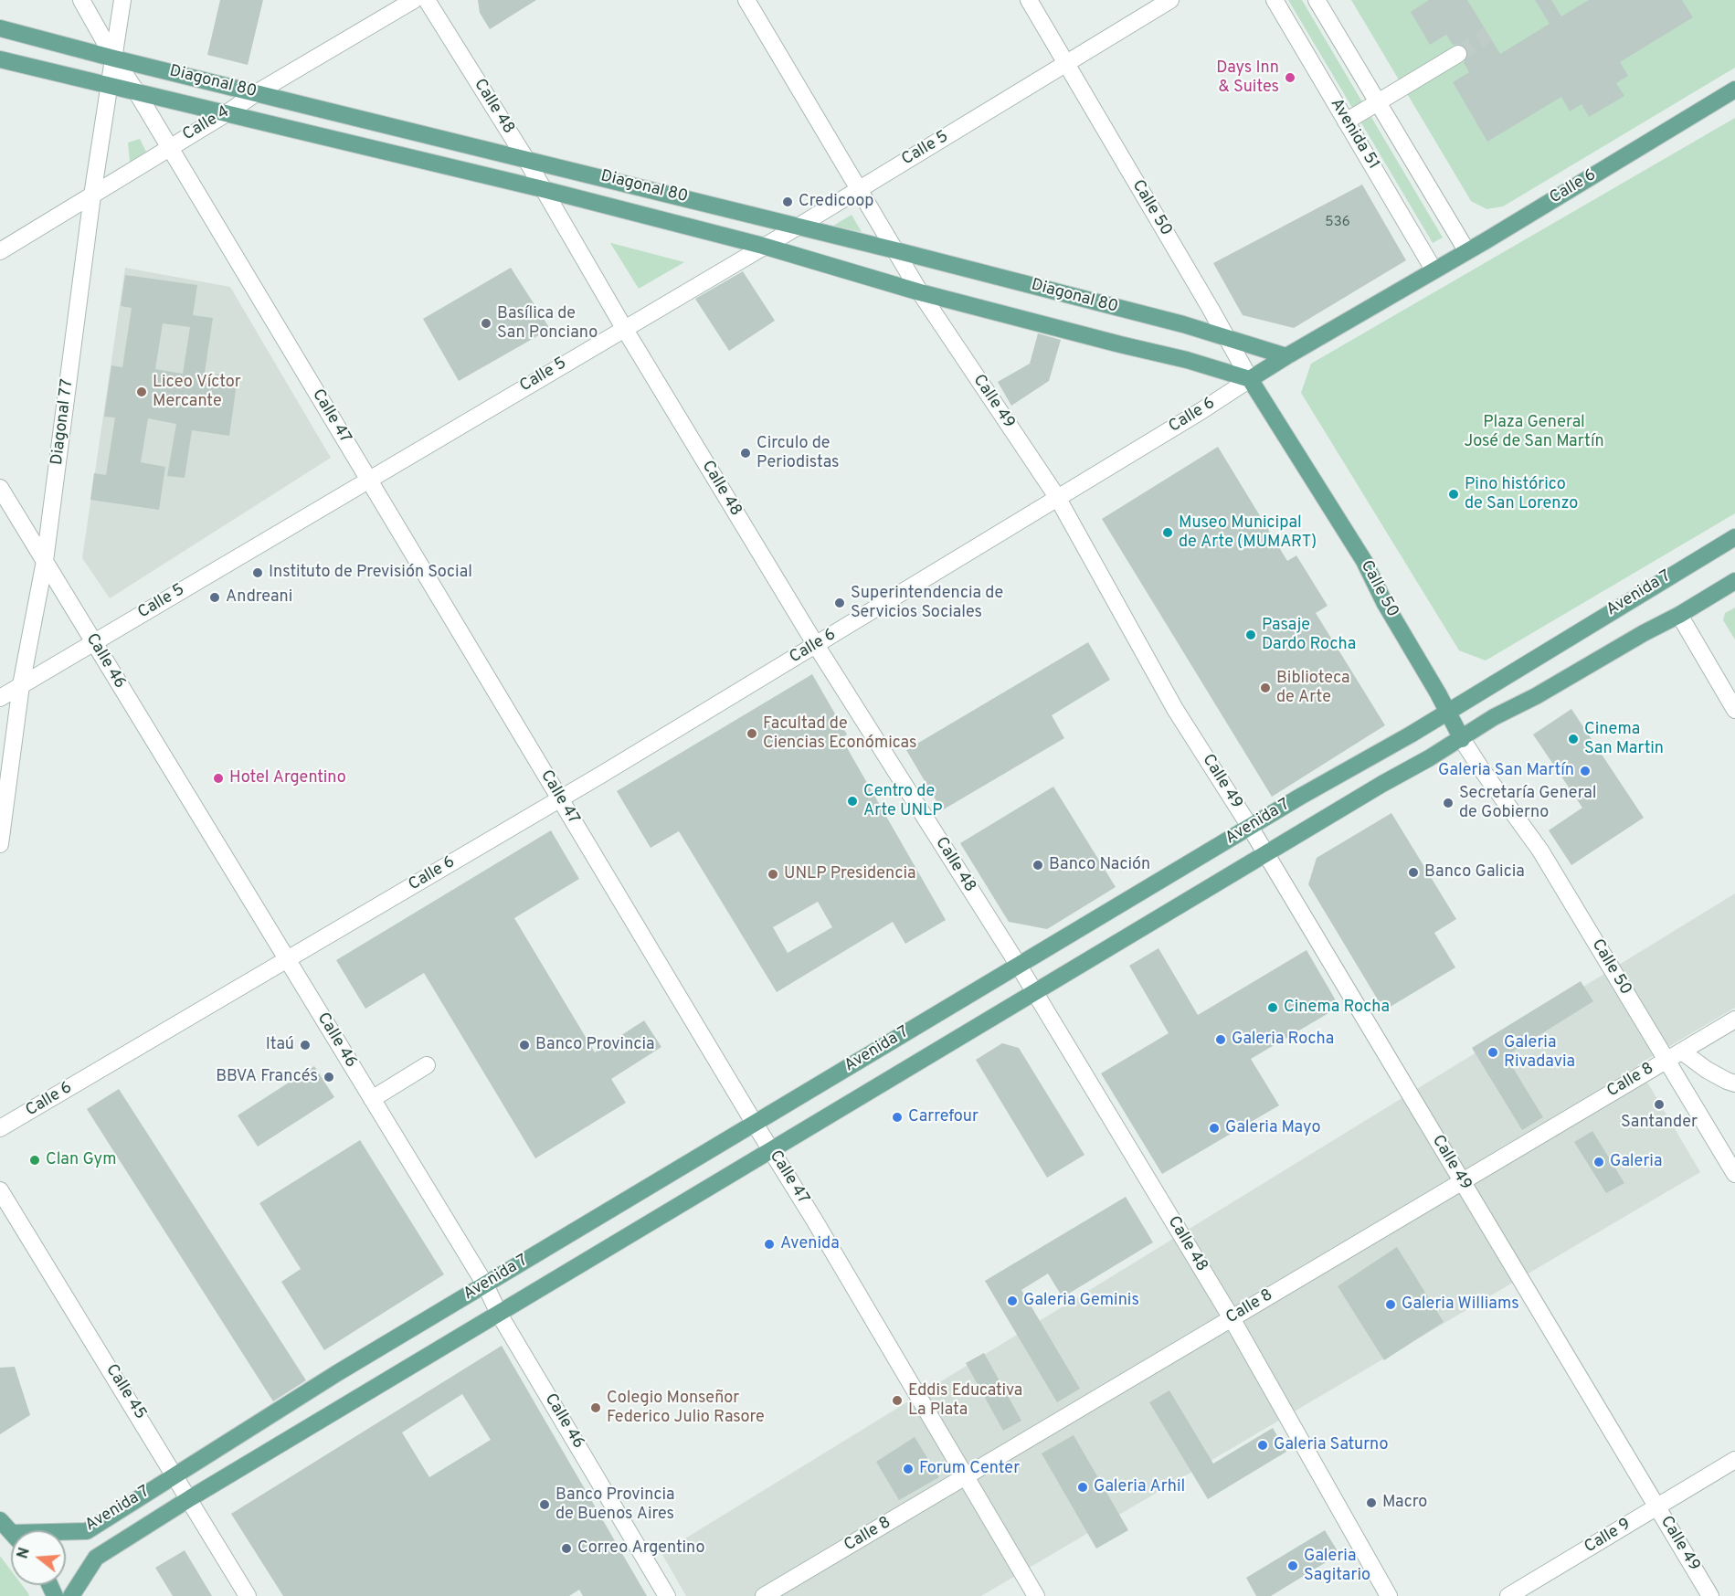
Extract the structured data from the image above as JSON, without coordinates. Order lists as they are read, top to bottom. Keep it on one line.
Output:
{"streets":{"main road":["Diagonal 80","Calle 6","Calle 50","Avenida 7"],"street":["Calle 48","Calle 4","Avenida 51","Calle 5","Calle 49","Calle 47","Diagonal 77","Calle 46","Calle 8","Calle 45","Calle 9"]},"crossings":[["Diagonal 80","Calle 48"],["Diagonal 80","Calle 4"],["Diagonal 80","Calle 5"],["Diagonal 80","Calle 6"],["Diagonal 80","Calle 50"],["Diagonal 80","Calle 49"],["Diagonal 80","Calle 47"],["Diagonal 80","Diagonal 77"],["Calle 48","Calle 5"],["Calle 48","Calle 6"],["Calle 48","Avenida 7"],["Calle 48","Calle 8"],["Calle 4","Calle 47"],["Calle 4","Diagonal 77"],["Avenida 51","Calle 6"],["Calle 5","Calle 50"],["Calle 5","Calle 49"],["Calle 5","Calle 47"],["Calle 5","Diagonal 77"],["Calle 5","Calle 46"],["Calle 6","Calle 50"],["Calle 6","Calle 49"],["Calle 6","Calle 47"],["Calle 6","Calle 46"],["Calle 50","Avenida 7"],["Calle 50","Calle 8"],["Calle 49","Avenida 7"],["Calle 49","Calle 8"],["Calle 49","Calle 9"],["Calle 47","Diagonal 77"],["Calle 47","Avenida 7"],["Calle 47","Calle 8"],["Diagonal 77","Calle 46"],["Avenida 7","Calle 46"],["Avenida 7","Calle 45"]],"parks":["Plaza General José de San Martín"],"places":["Days Inn & Suites","Credicoop","Basílica de San Ponciano","Liceo Víctor Mercante","Circulo de Periodistas","Pino histórico de San Lorenzo","Museo Municipal de Arte (MUMART)","Instituto de Previsión Social","Andreani","Superintendencia de Servicios Sociales","Pasaje Dardo Rocha","Biblioteca de Arte","Facultad de Ciencias Económicas","Cinema San Martin","Galeria San Martín","Hotel Argentino","Centro de Arte UNLP","Secretaría General de Gobierno","Banco Nación","Banco Galicia","UNLP Presidencia","Cinema Rocha","Galeria Rocha","Itaú","Banco Provincia","Galeria Rivadavia","BBVA Francés","Santander","Carrefour","Galeria Mayo","Clan Gym","Galeria","Avenida","Galeria Geminis","Galeria Williams","Eddis Educativa La Plata","Colegio Monseñor Federico Julio Rasore","Galeria Saturno","Forum Center","Galeria Arhil","Macro","Banco Provincia de Buenos Aires","Correo Argentino","Galeria Sagitario"],"house_numbers":["536"],"north":"left"}
